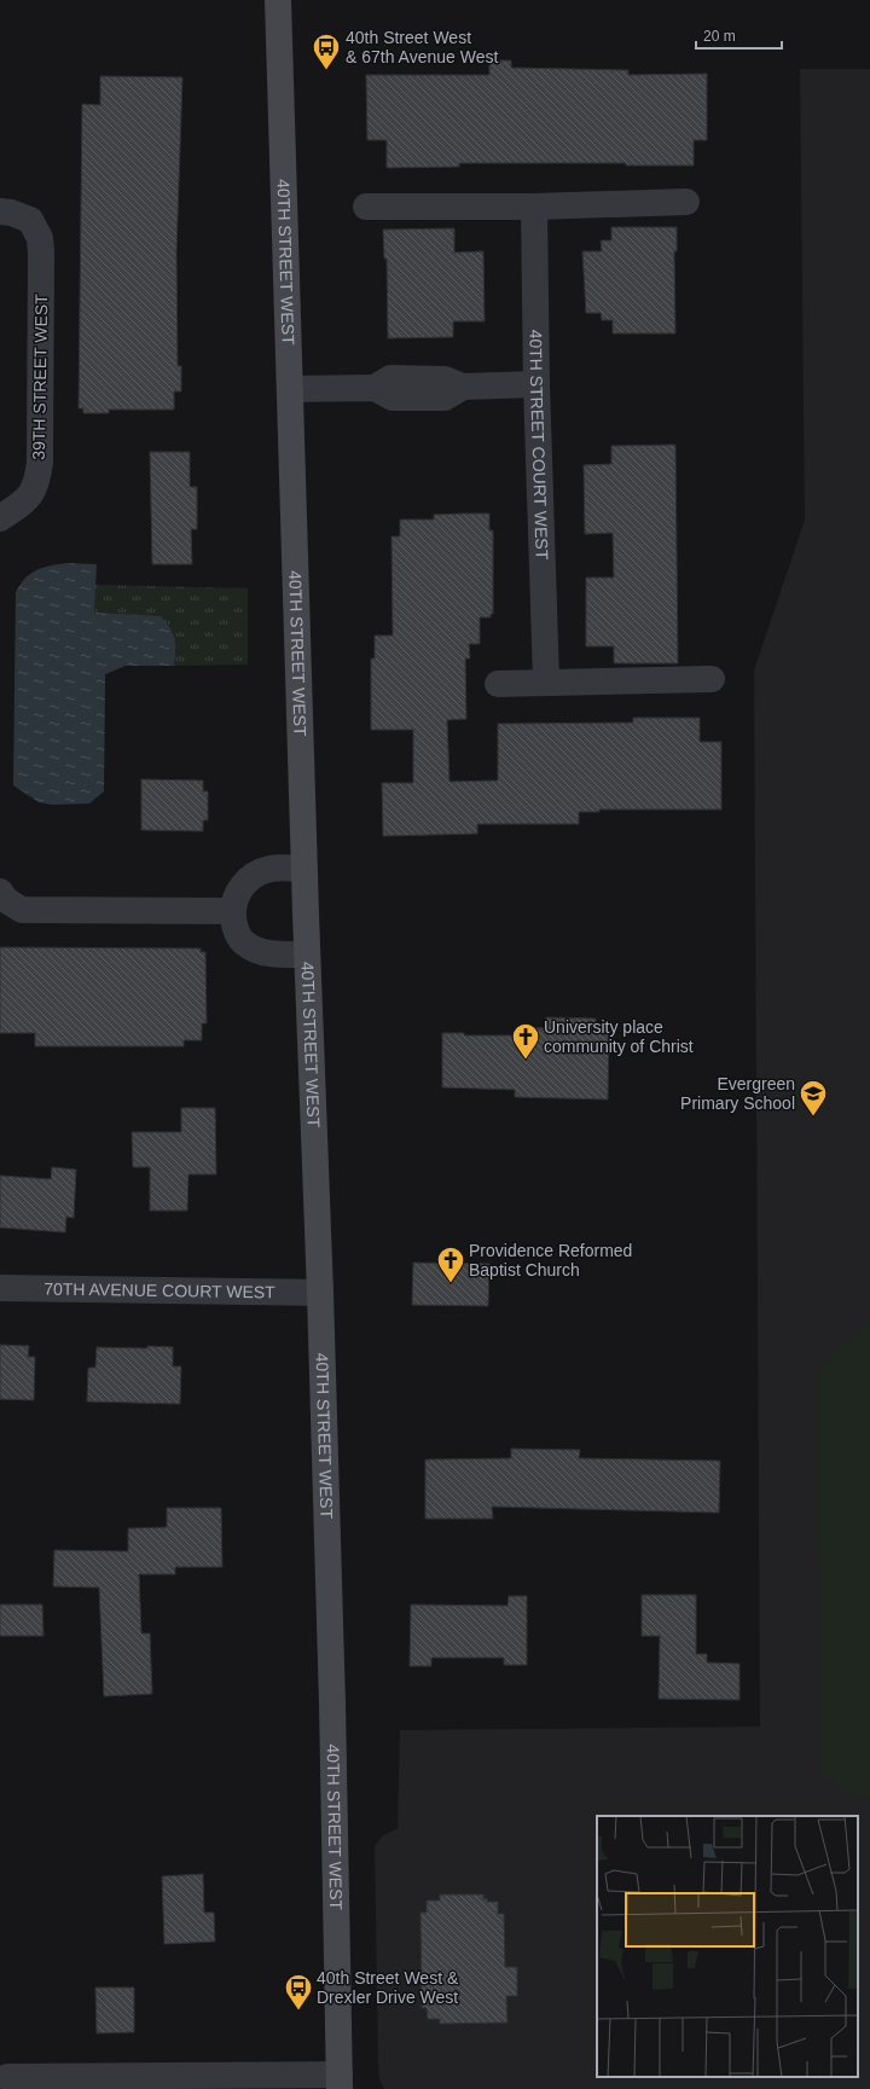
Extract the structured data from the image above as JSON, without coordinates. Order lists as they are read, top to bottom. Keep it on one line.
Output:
{"streets":{"main road":["40TH STREET WEST"],"street":["39TH STREET WEST","40TH STREET COURT WEST","70TH AVENUE COURT WEST"]},"crossings":[["40TH STREET WEST","70TH AVENUE COURT WEST"]],"places":{"bus stop":["40th Street West & 67th Avenue West","40th Street West & Drexler Drive West"],"church":["University place community of Christ","Providence Reformed Baptist Church"],"school or university":["Evergreen Primary School"]},"scale_bar":"20 m"}
